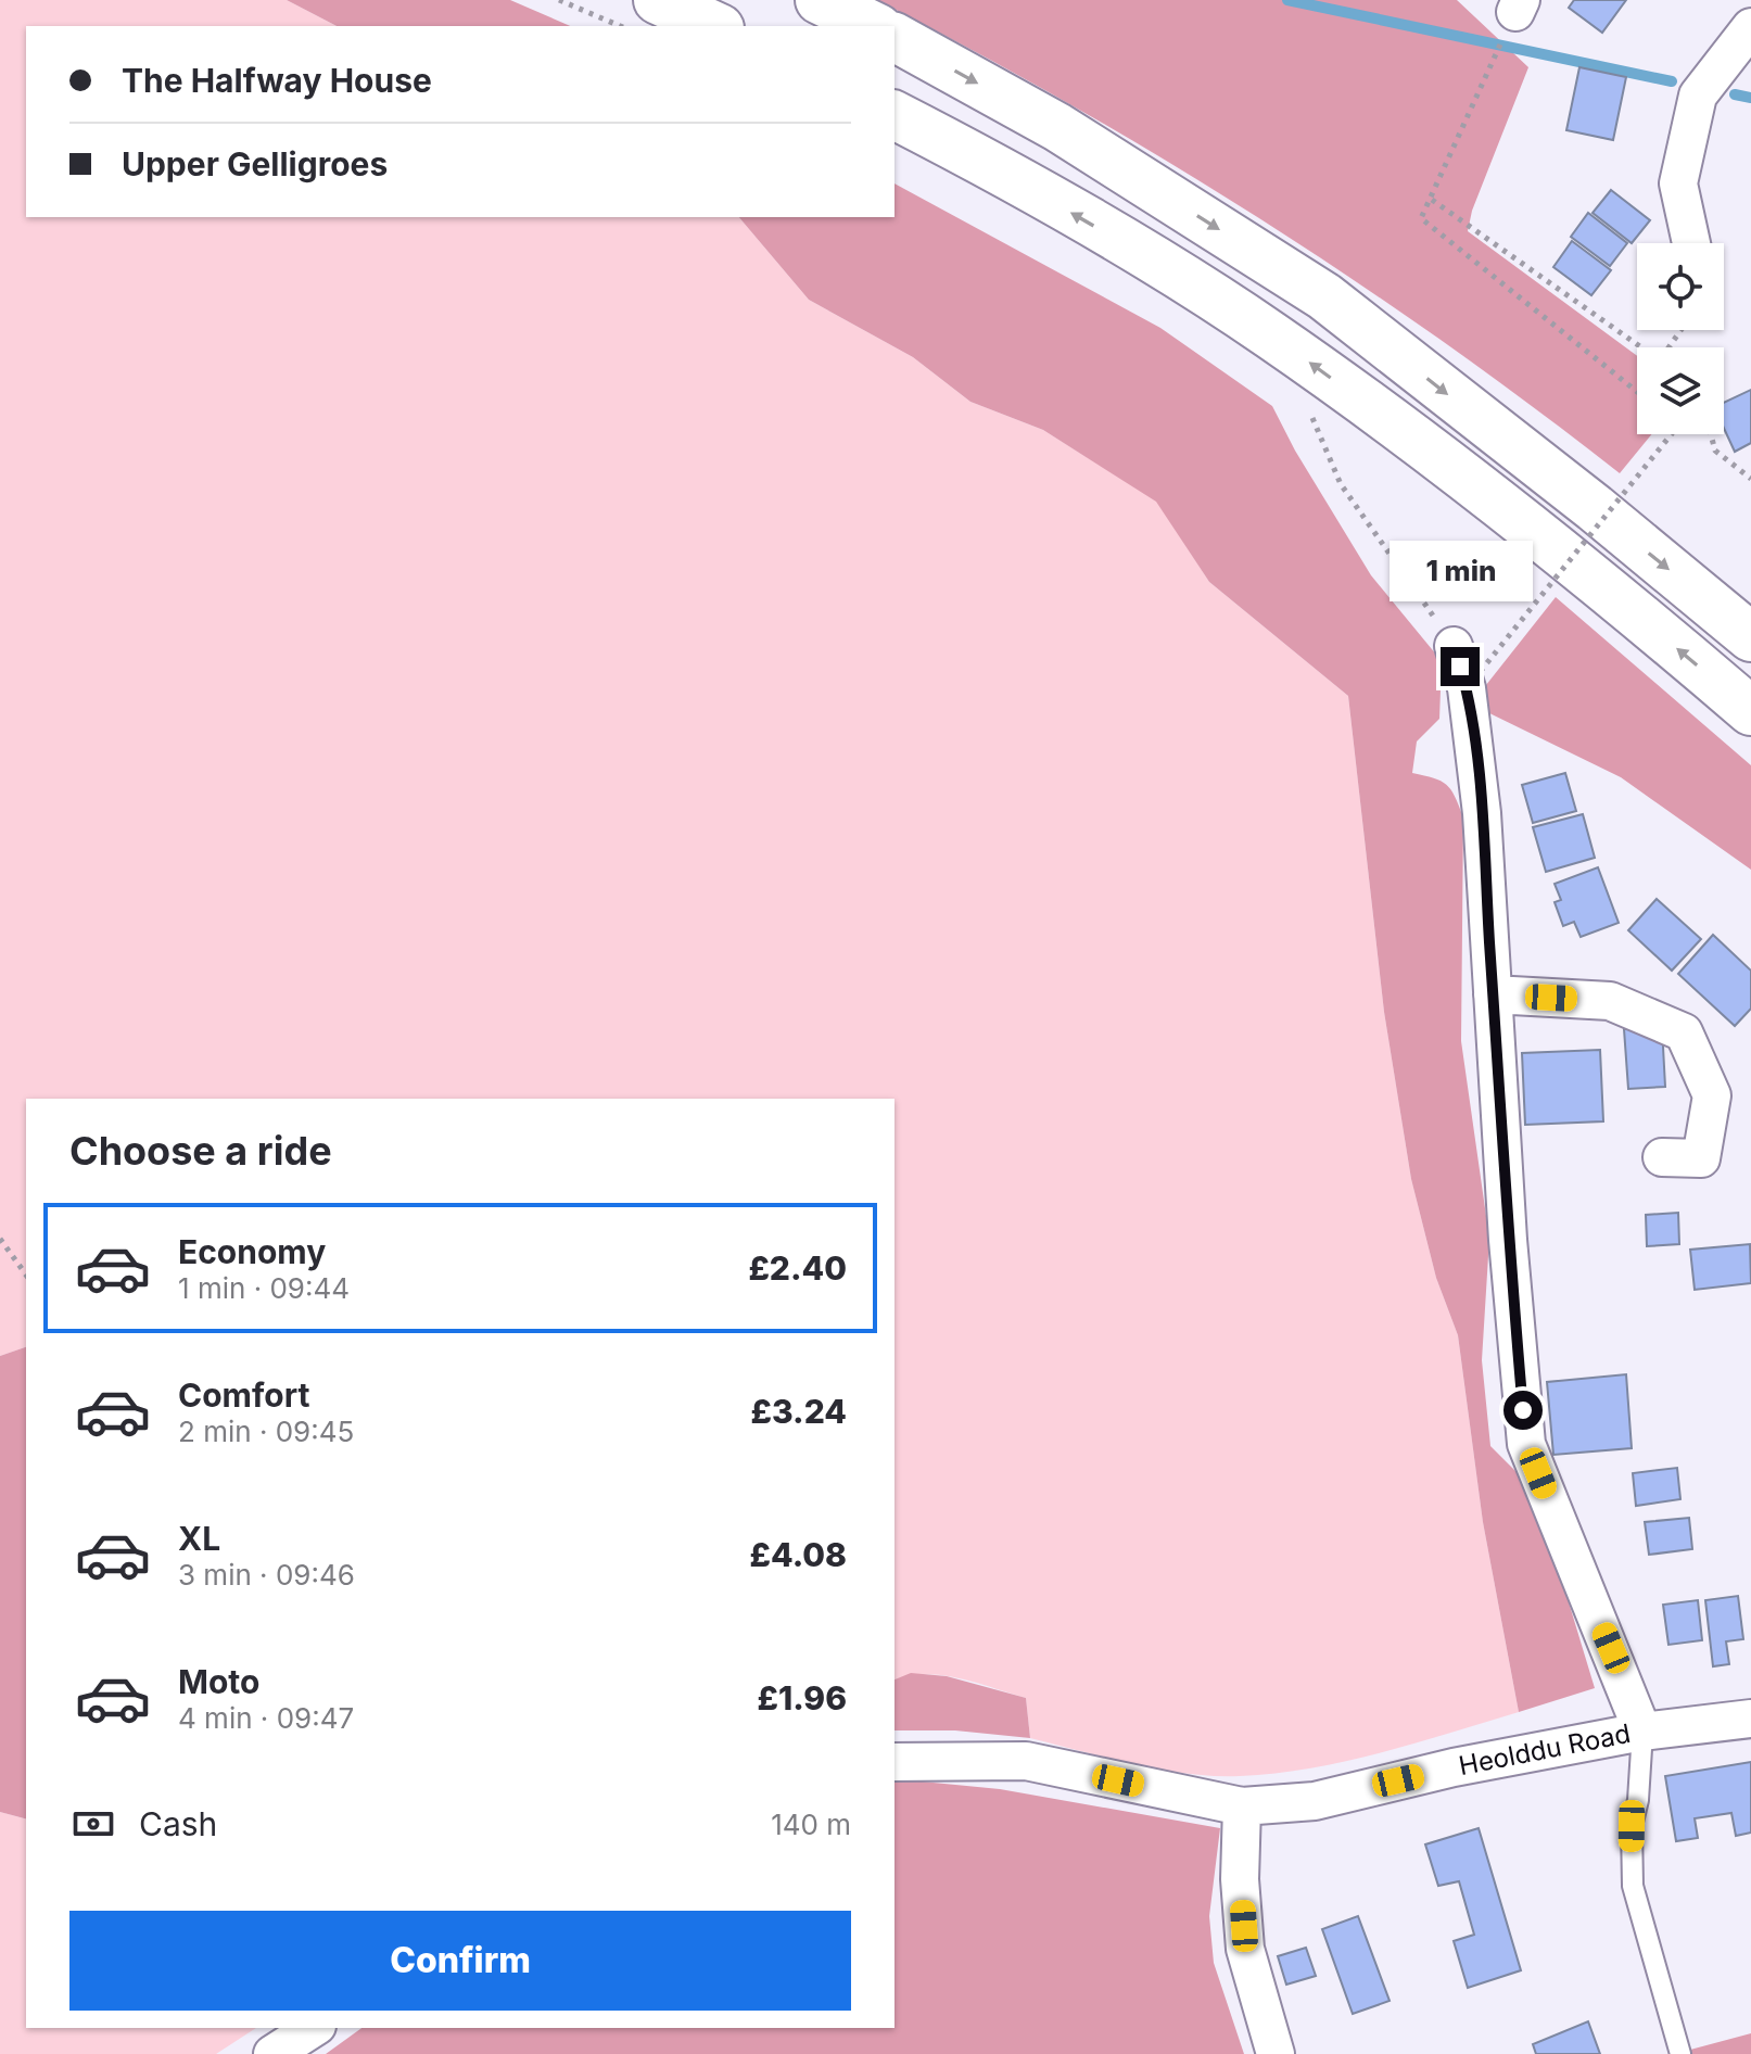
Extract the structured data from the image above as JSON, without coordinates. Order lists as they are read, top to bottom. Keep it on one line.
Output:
{"streets":{"street":["Heolddu Road"]},"page":{"banner":["The Halfway House","Upper Gelligroes"],"bubble":"1 min","heading":"Choose a ride","list":[{"name":"Economy","note":"1 min · 09:44","value":"£2.40"},{"name":"Comfort","note":"2 min · 09:45","value":"£3.24"},{"name":"XL","note":"3 min · 09:46","value":"£4.08"},{"name":"Moto","note":"4 min · 09:47","value":"£1.96"}],"pay":["Cash","140 m"],"buttons":"Confirm"}}
